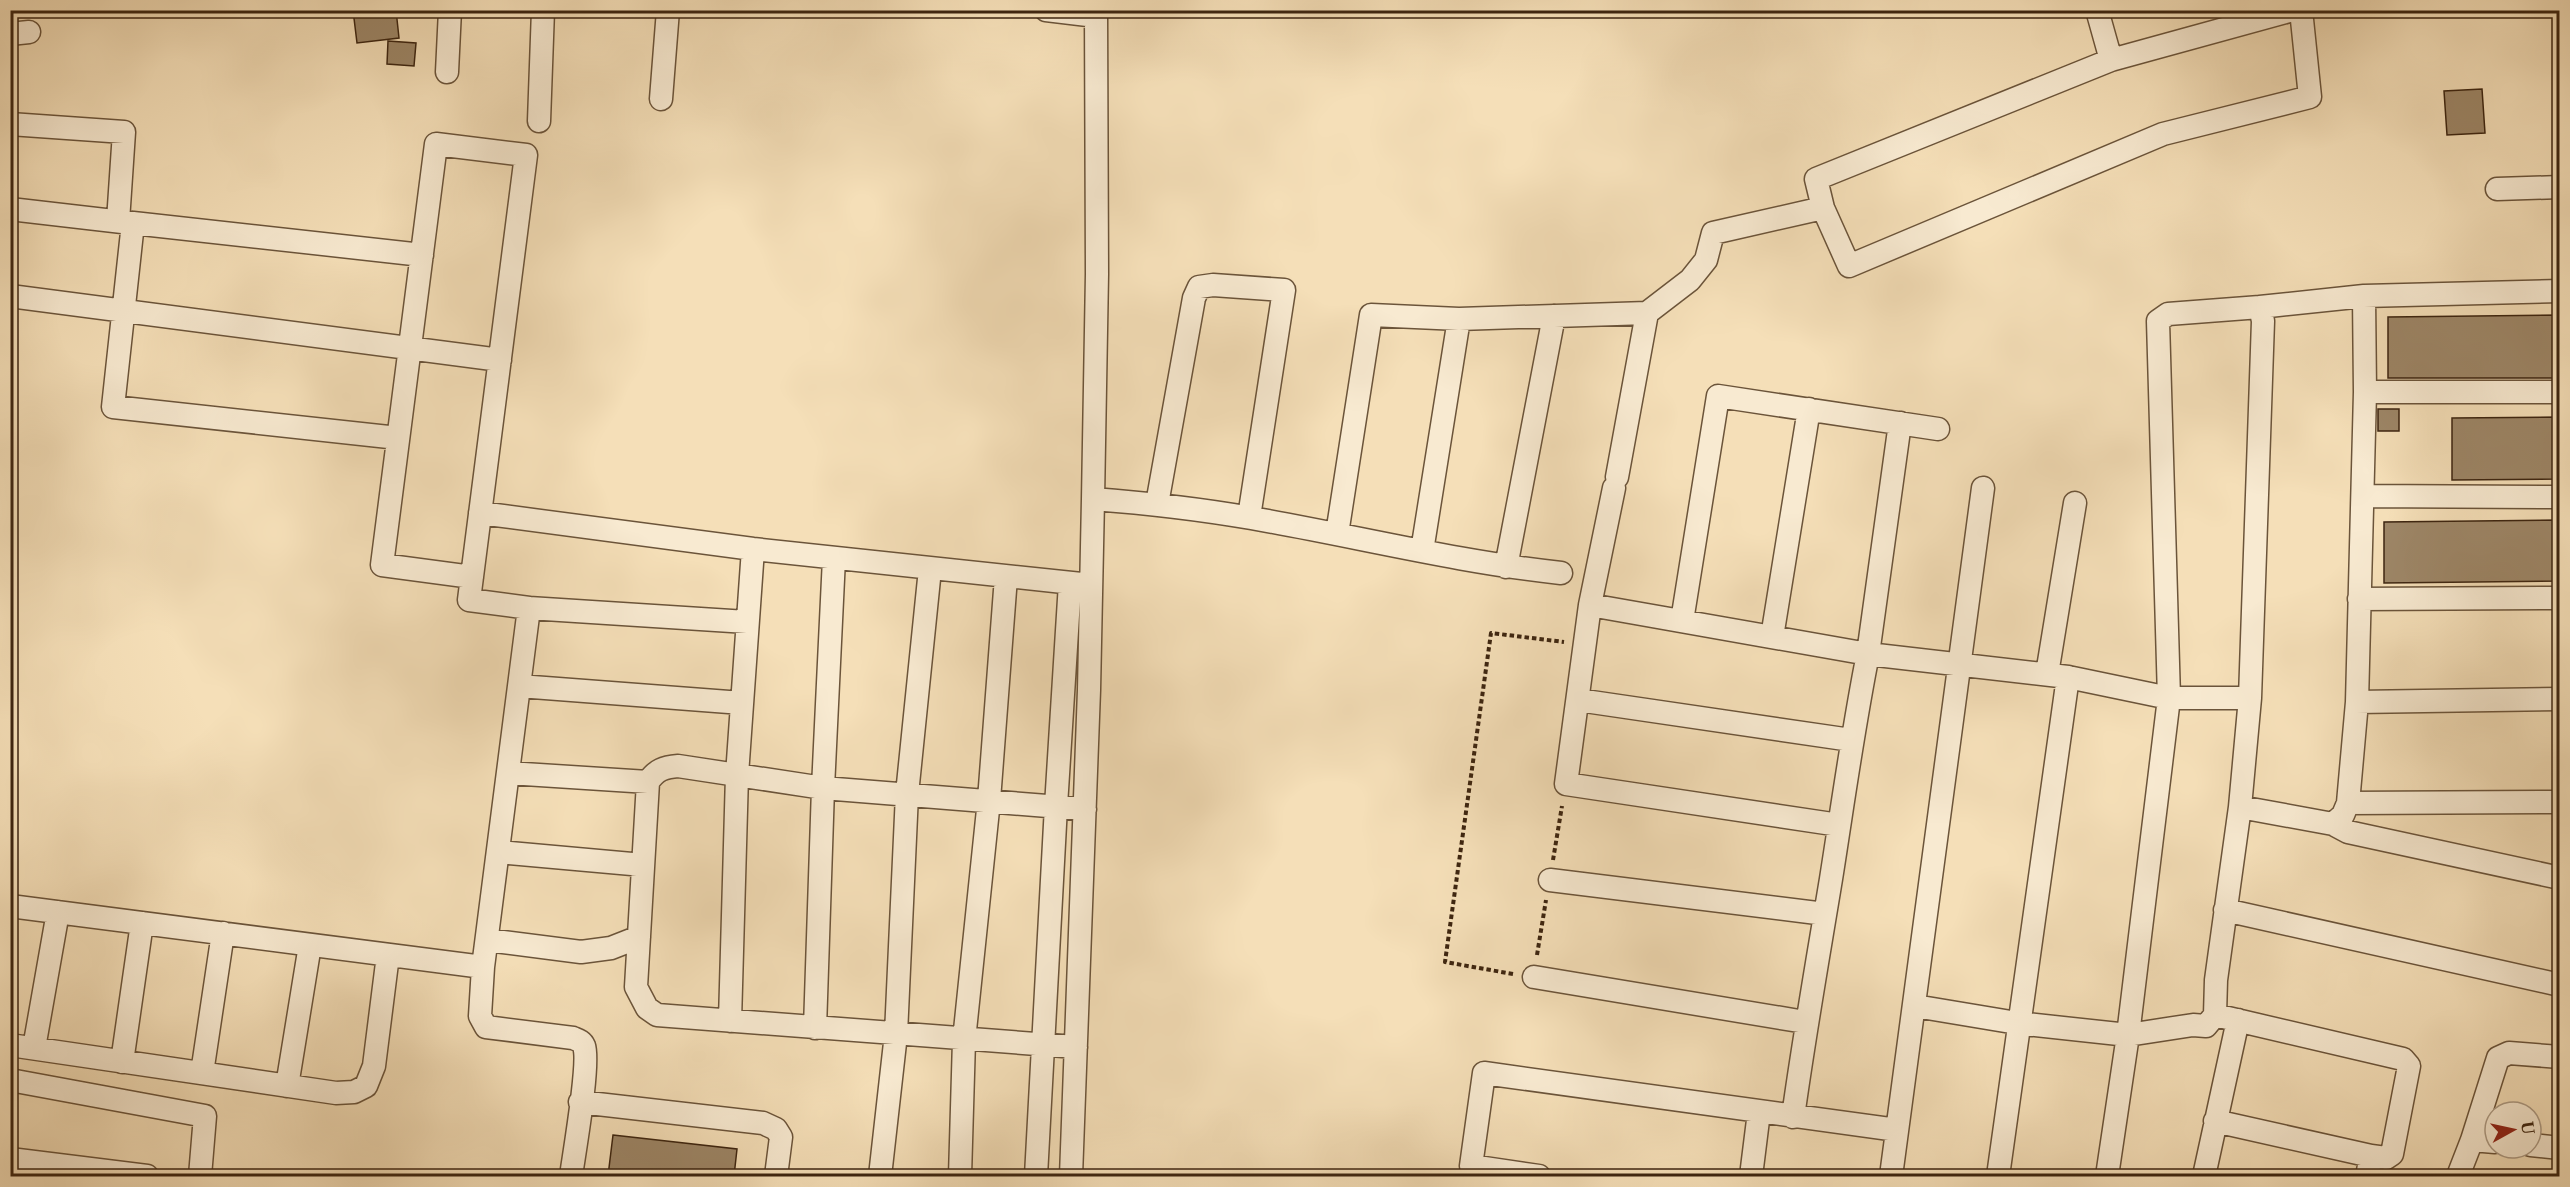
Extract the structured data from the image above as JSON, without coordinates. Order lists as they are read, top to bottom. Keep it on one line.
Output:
{"north":"right"}
